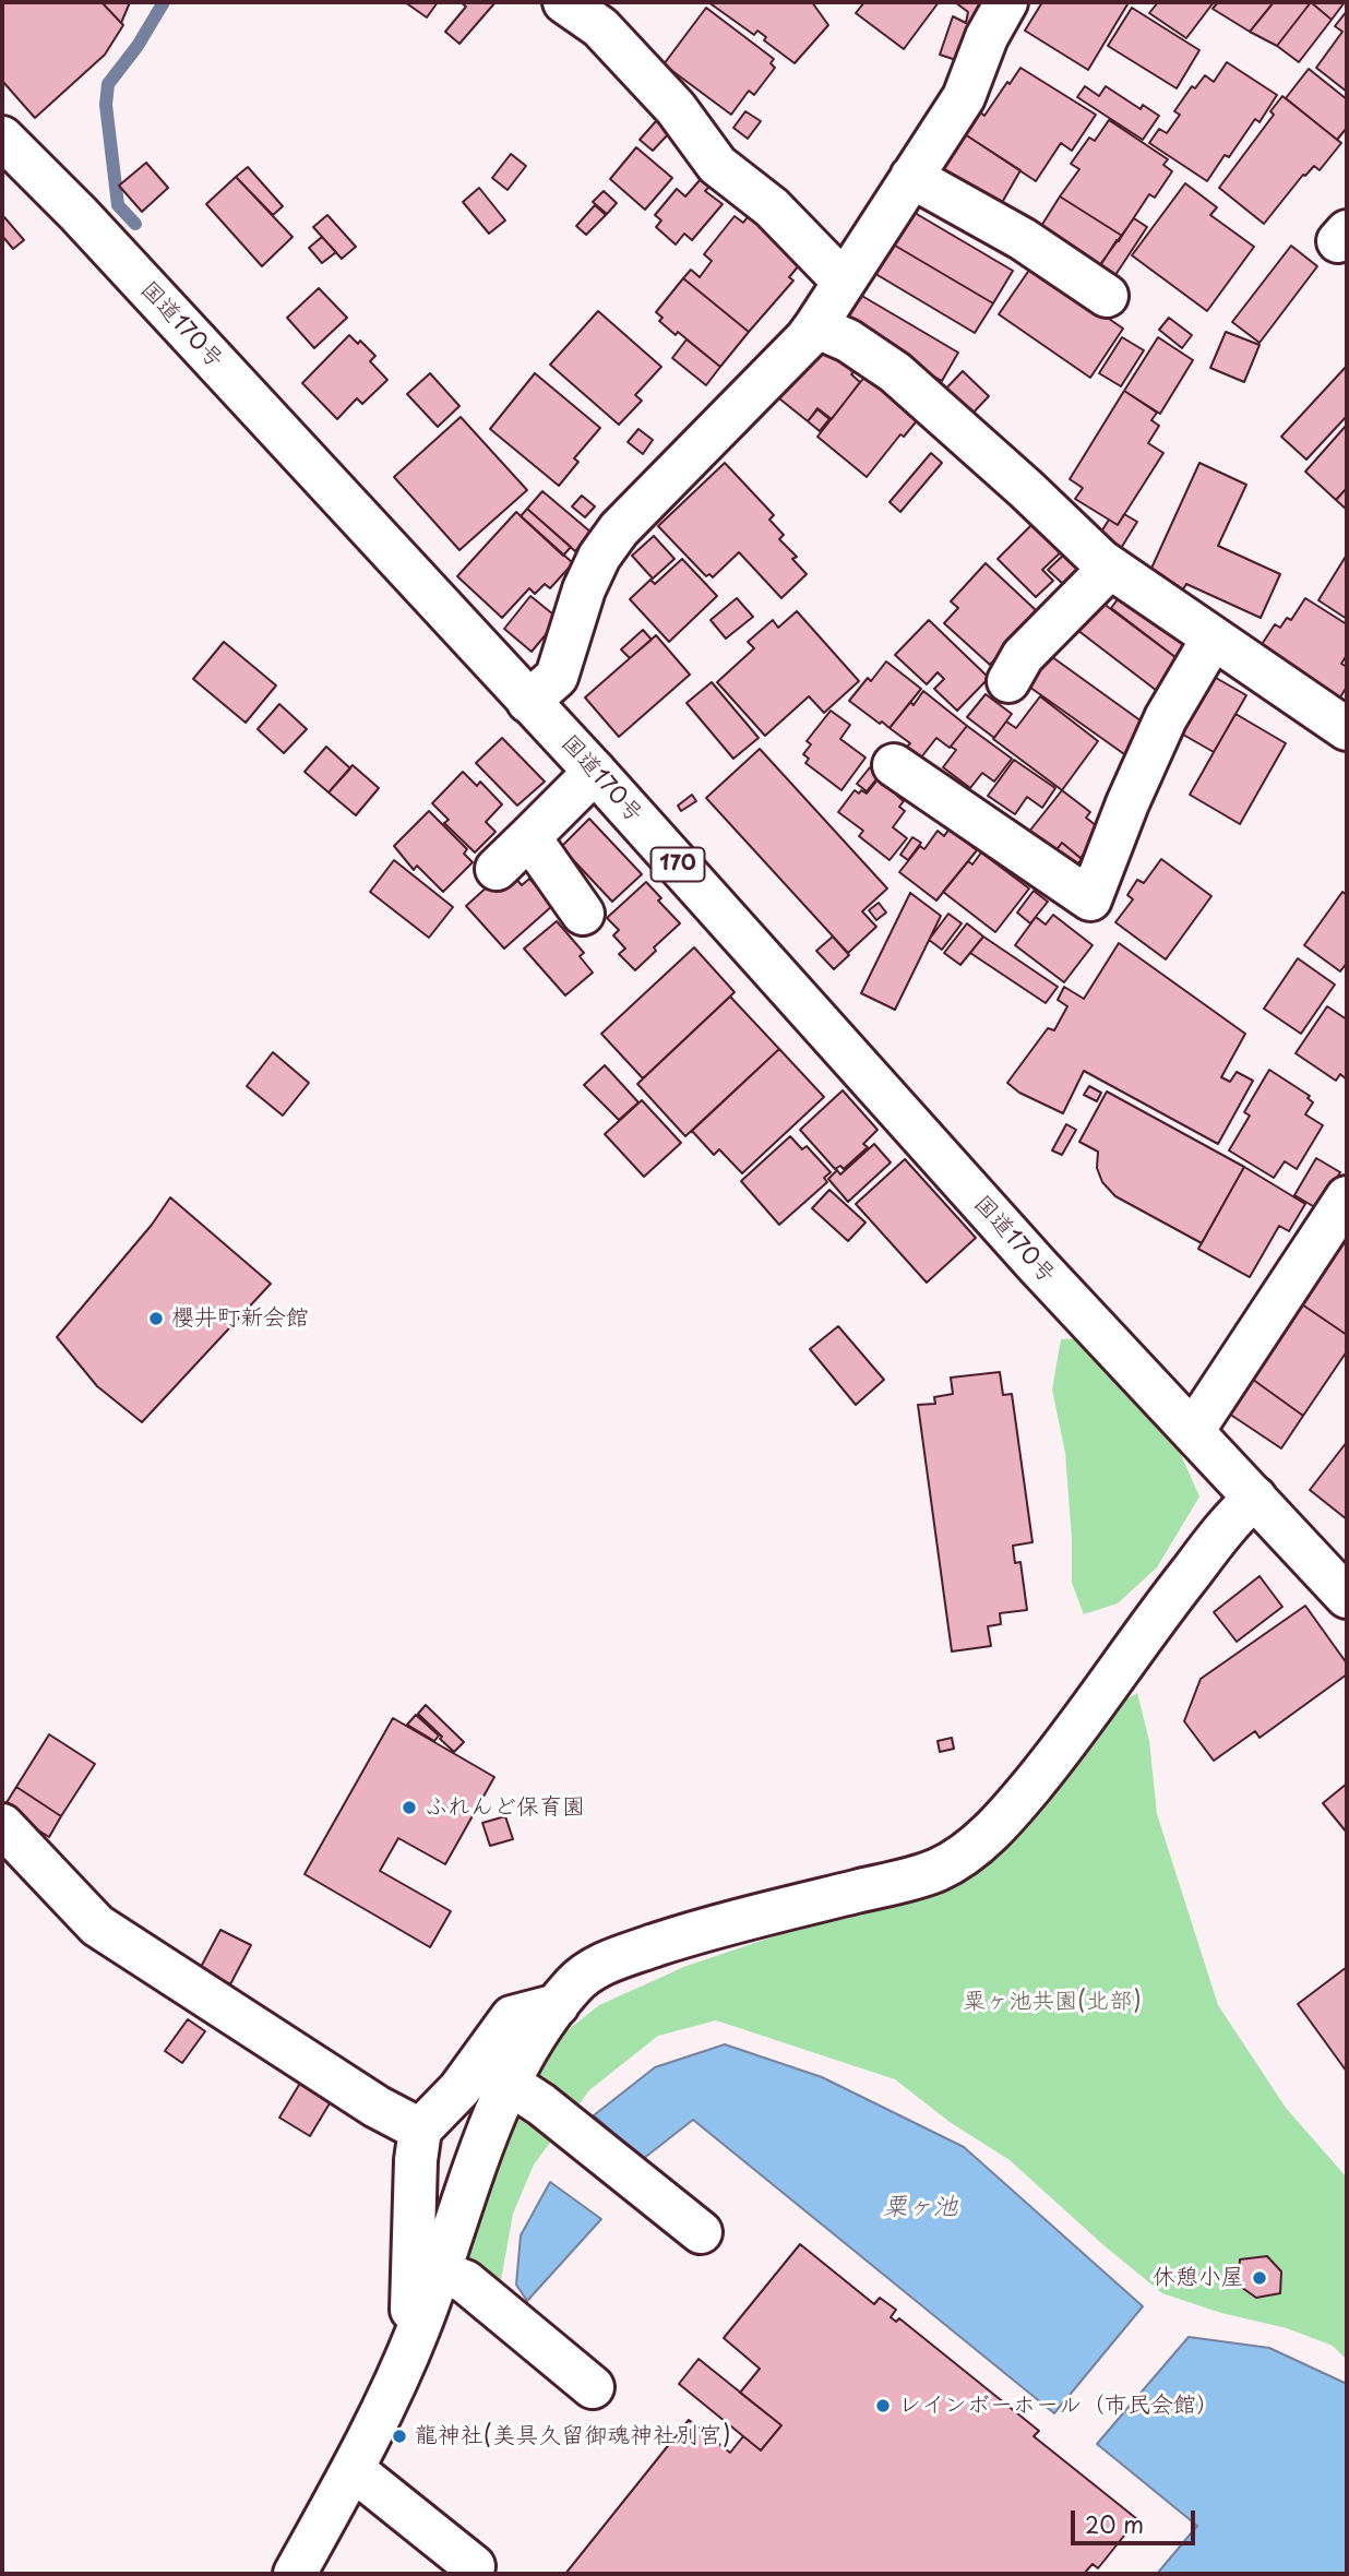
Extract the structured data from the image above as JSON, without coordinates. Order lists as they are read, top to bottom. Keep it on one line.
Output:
{"streets":{"main road":["国道170号","170"]},"water":["粟ヶ池"],"parks":["粟ヶ池共園(北部)"],"places":["櫻井町新会館","ふれんど保育園","休憩小屋","レインボーホール（市民会館）","龍神社(美具久留御魂神社別宮)"],"scale_bar":"20 m"}
